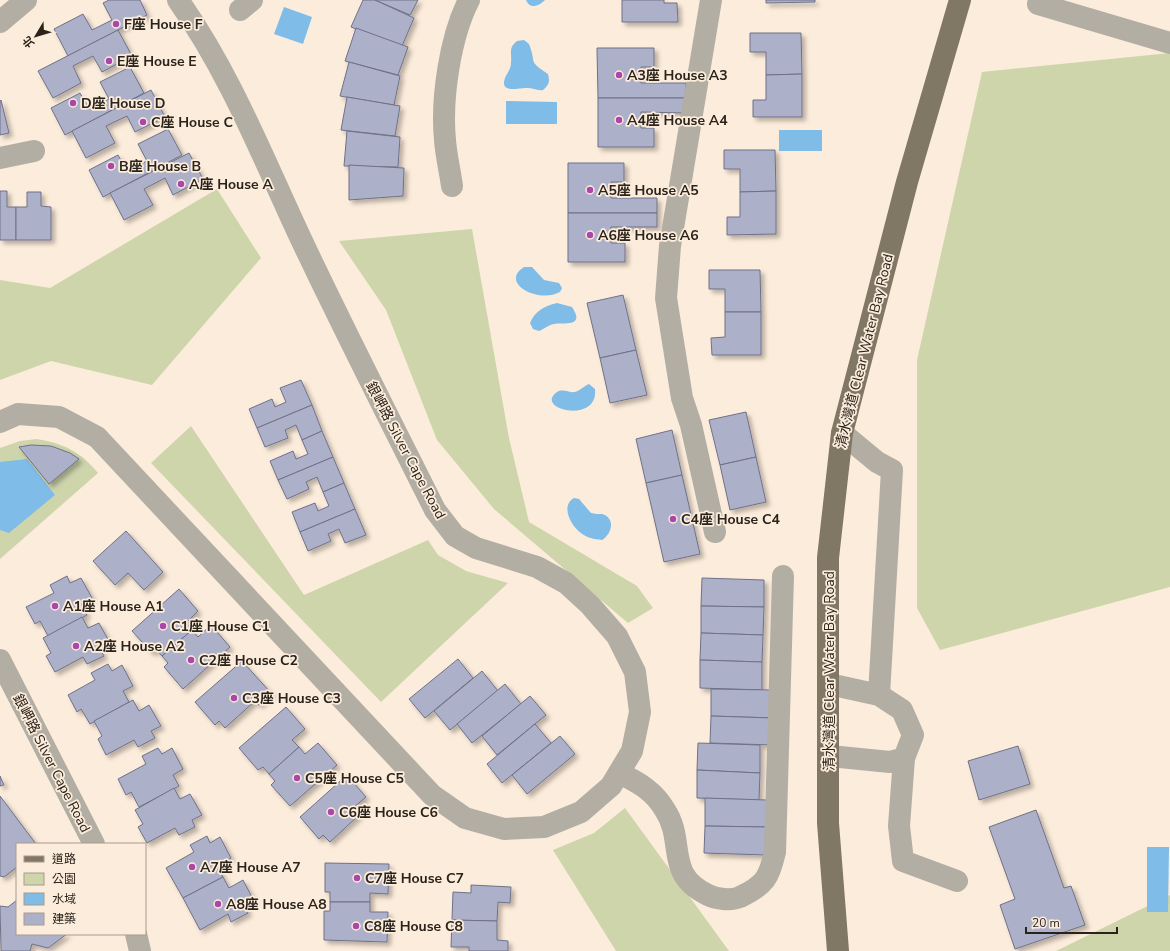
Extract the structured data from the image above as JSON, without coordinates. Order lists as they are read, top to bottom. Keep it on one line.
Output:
{"streets":{"main road":["清水灣道 Clear Water Bay Road"],"street":["銀岬路 Silver Cape Road"]},"places":["F座 House F","E座 House E","A3座 House A3","D座 House D","A4座 House A4","C座 House C","B座 House B","A座 House A","A5座 House A5","A6座 House A6","C4座 House C4","A1座 House A1","C1座 House C1","A2座 House A2","C2座 House C2","C3座 House C3","C5座 House C5","C6座 House C6","A7座 House A7","C7座 House C7","A8座 House A8","C8座 House C8"],"legend":["道路","公園","水域","建築"],"scale_bar":"20 m","north":"bottom left"}
